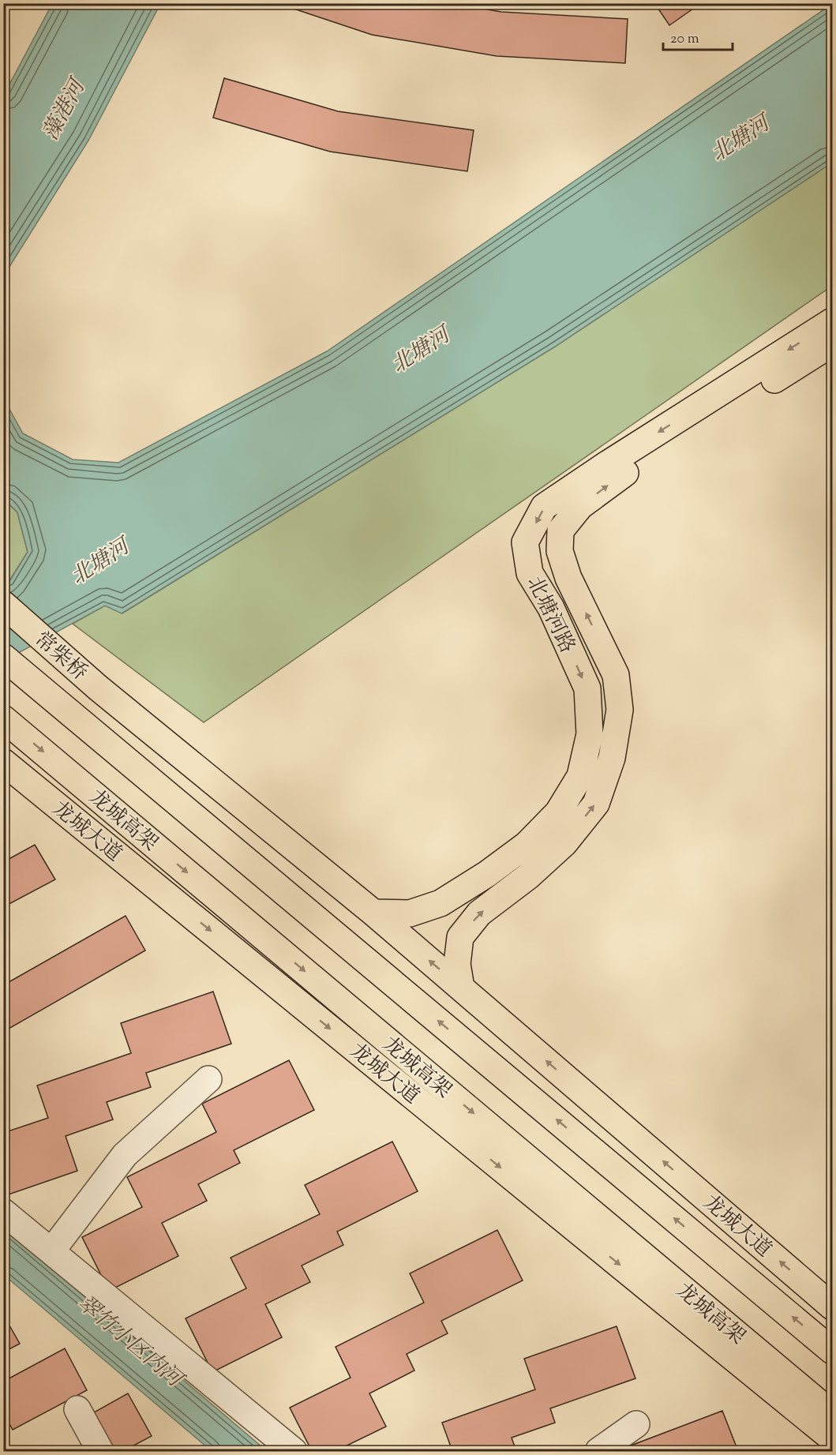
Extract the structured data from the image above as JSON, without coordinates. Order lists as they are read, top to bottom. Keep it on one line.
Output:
{"streets":{"main road":["北塘河路","常柴桥","龙城高架","龙城大道"]},"crossings":[["北塘河路","龙城大道"],["常柴桥","龙城大道"]],"water":["藻港河","北塘河","翠竹小区内河"],"scale_bar":"20 m"}
